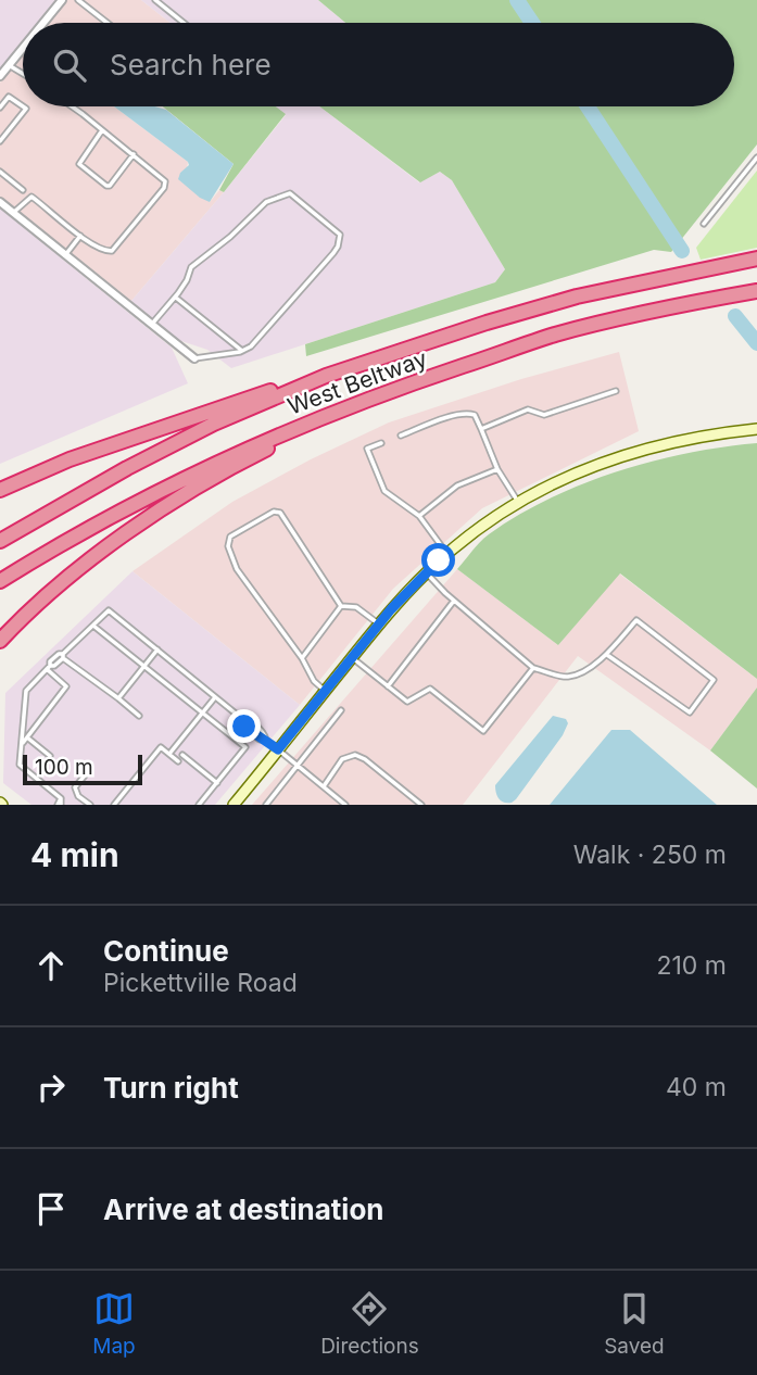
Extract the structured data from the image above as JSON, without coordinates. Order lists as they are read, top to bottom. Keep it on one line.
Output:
{"streets":{"highway":["West Beltway"]},"scale_bar":"100 m","page":{"search":"Search here","scale":"100 m","heading":["4 min","Walk · 250 m"],"list":[["Continue","Pickettville Road","210 m"],["Turn right","40 m"],"Arrive at destination"],"nav":["Map","Directions","Saved"]}}
